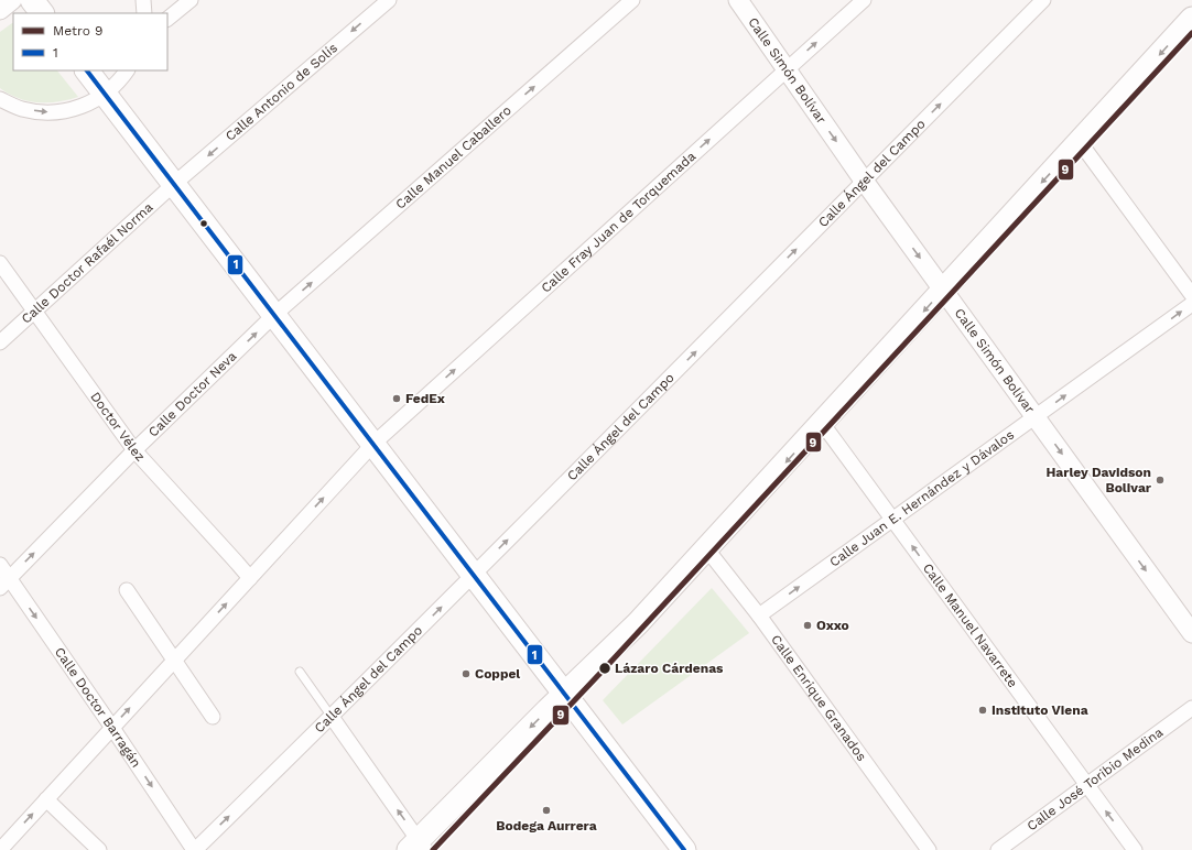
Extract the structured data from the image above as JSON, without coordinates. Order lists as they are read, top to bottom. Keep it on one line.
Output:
{"streets":{"street":["Calle Simón Bolívar","Calle Antonio de Solís","Calle Manuel Caballero","Calle Ángel del Campo","Calle Fray Juan de Torquemada","Calle Doctor Rafaél Norma","Calle Doctor Neva","Doctor Vélez","Calle Juan E. Hernández y Dávalos","Calle Manuel Navarrete","Calle Enrique Granados","Calle Doctor Barragán","Calle José Toribio Medina"]},"crossings":[["Calle Simón Bolívar","Calle Ángel del Campo"],["Calle Simón Bolívar","Calle Fray Juan de Torquemada"],["Calle Simón Bolívar","Calle Juan E. Hernández y Dávalos"],["Calle Antonio de Solís","Calle Doctor Rafaél Norma"],["Calle Manuel Caballero","Calle Doctor Neva"],["Calle Ángel del Campo","Calle Doctor Barragán"],["Calle Fray Juan de Torquemada","Doctor Vélez"],["Calle Fray Juan de Torquemada","Calle Doctor Barragán"],["Calle Doctor Rafaél Norma","Doctor Vélez"],["Calle Doctor Neva","Doctor Vélez"],["Calle Doctor Neva","Calle Doctor Barragán"],["Calle Juan E. Hernández y Dávalos","Calle Manuel Navarrete"],["Calle Juan E. Hernández y Dávalos","Calle Enrique Granados"],["Calle Manuel Navarrete","Calle José Toribio Medina"]],"one_way":["Calle Simón Bolívar","Calle Antonio de Solís","Calle Manuel Caballero","Calle Ángel del Campo","Calle Fray Juan de Torquemada","Calle Doctor Neva","Calle Juan E. Hernández y Dávalos","Calle Manuel Navarrete"],"places":["FedEx","Harley Davidson Bolivar","Oxxo","Lázaro Cárdenas","Coppel","Instituto Viena","Bodega Aurrera"],"lines":["metro line 9","transit line 1"],"legend":["Metro 9","1"]}
